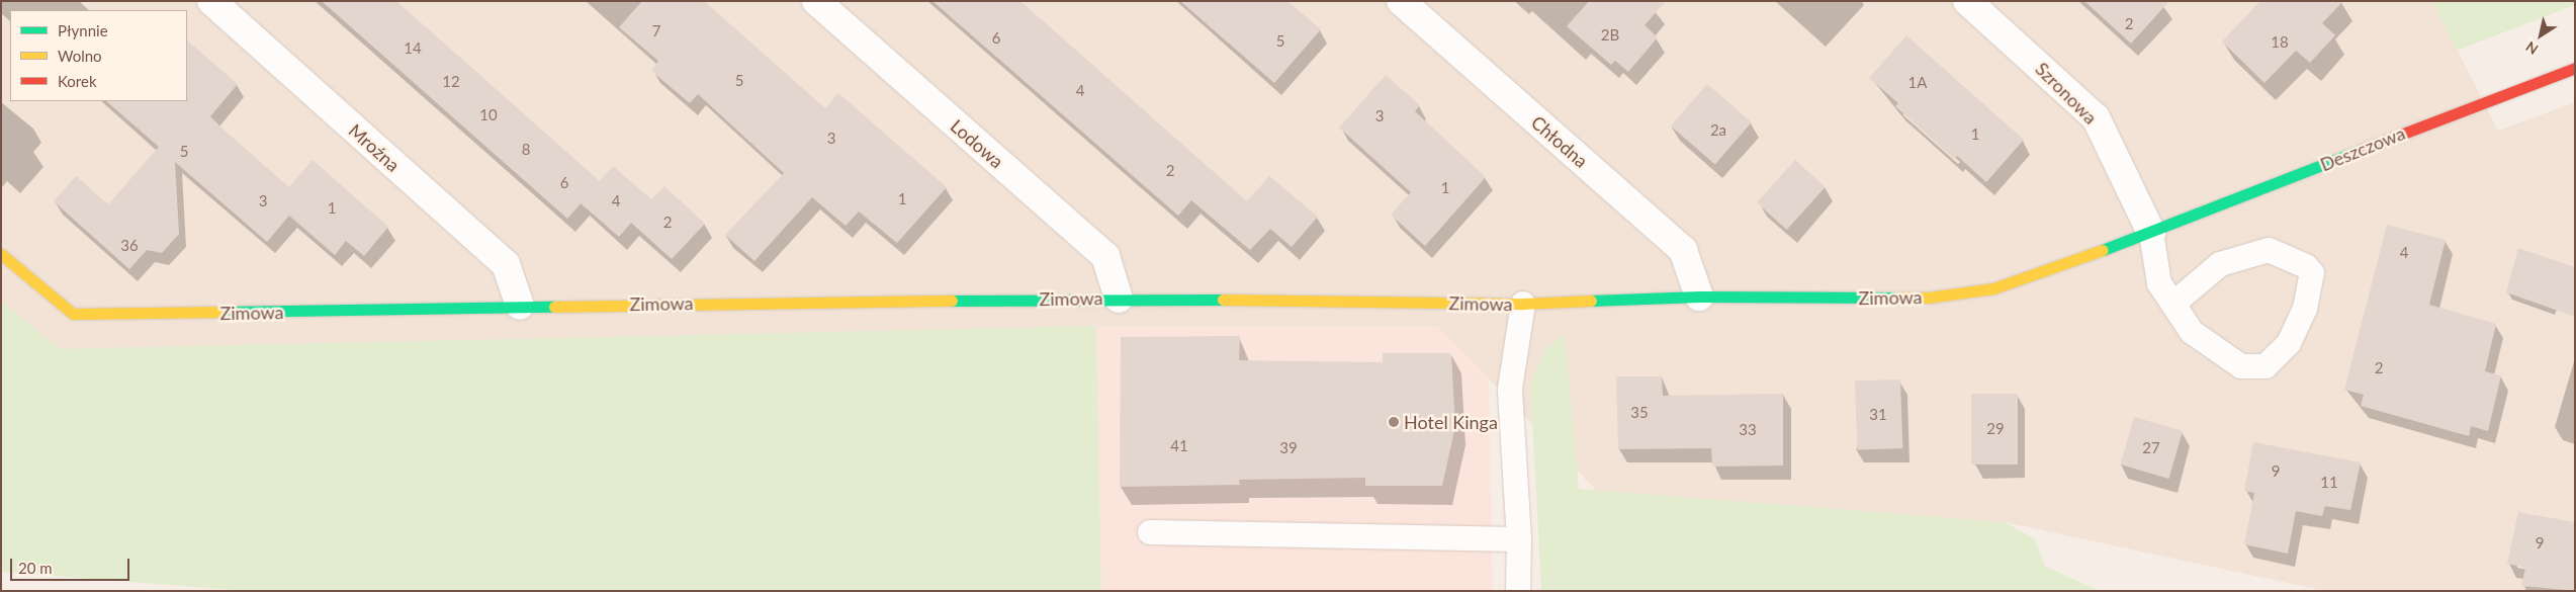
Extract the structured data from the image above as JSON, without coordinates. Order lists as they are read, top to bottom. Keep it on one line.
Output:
{"streets":{"street":["Szronowa","Chłodna","Lodowa","Mroźna","Deszczowa","Zimowa"]},"crossings":[["Szronowa","Deszczowa"],["Szronowa","Zimowa"],["Chłodna","Zimowa"],["Lodowa","Zimowa"],["Mroźna","Zimowa"],["Deszczowa","Zimowa"]],"places":["Hotel Kinga"],"house_numbers":["2","7","2B","6","5","18","14","5","12","1A","4","10","3","2a","1","3","8","5","2","6","1","1","3","4","1","2","36","4","2","35","31","29","33","41","39","27","9","11","9"],"legend":["Płynnie","Wolno","Korek"],"scale_bar":"20 m","north":"bottom left"}
